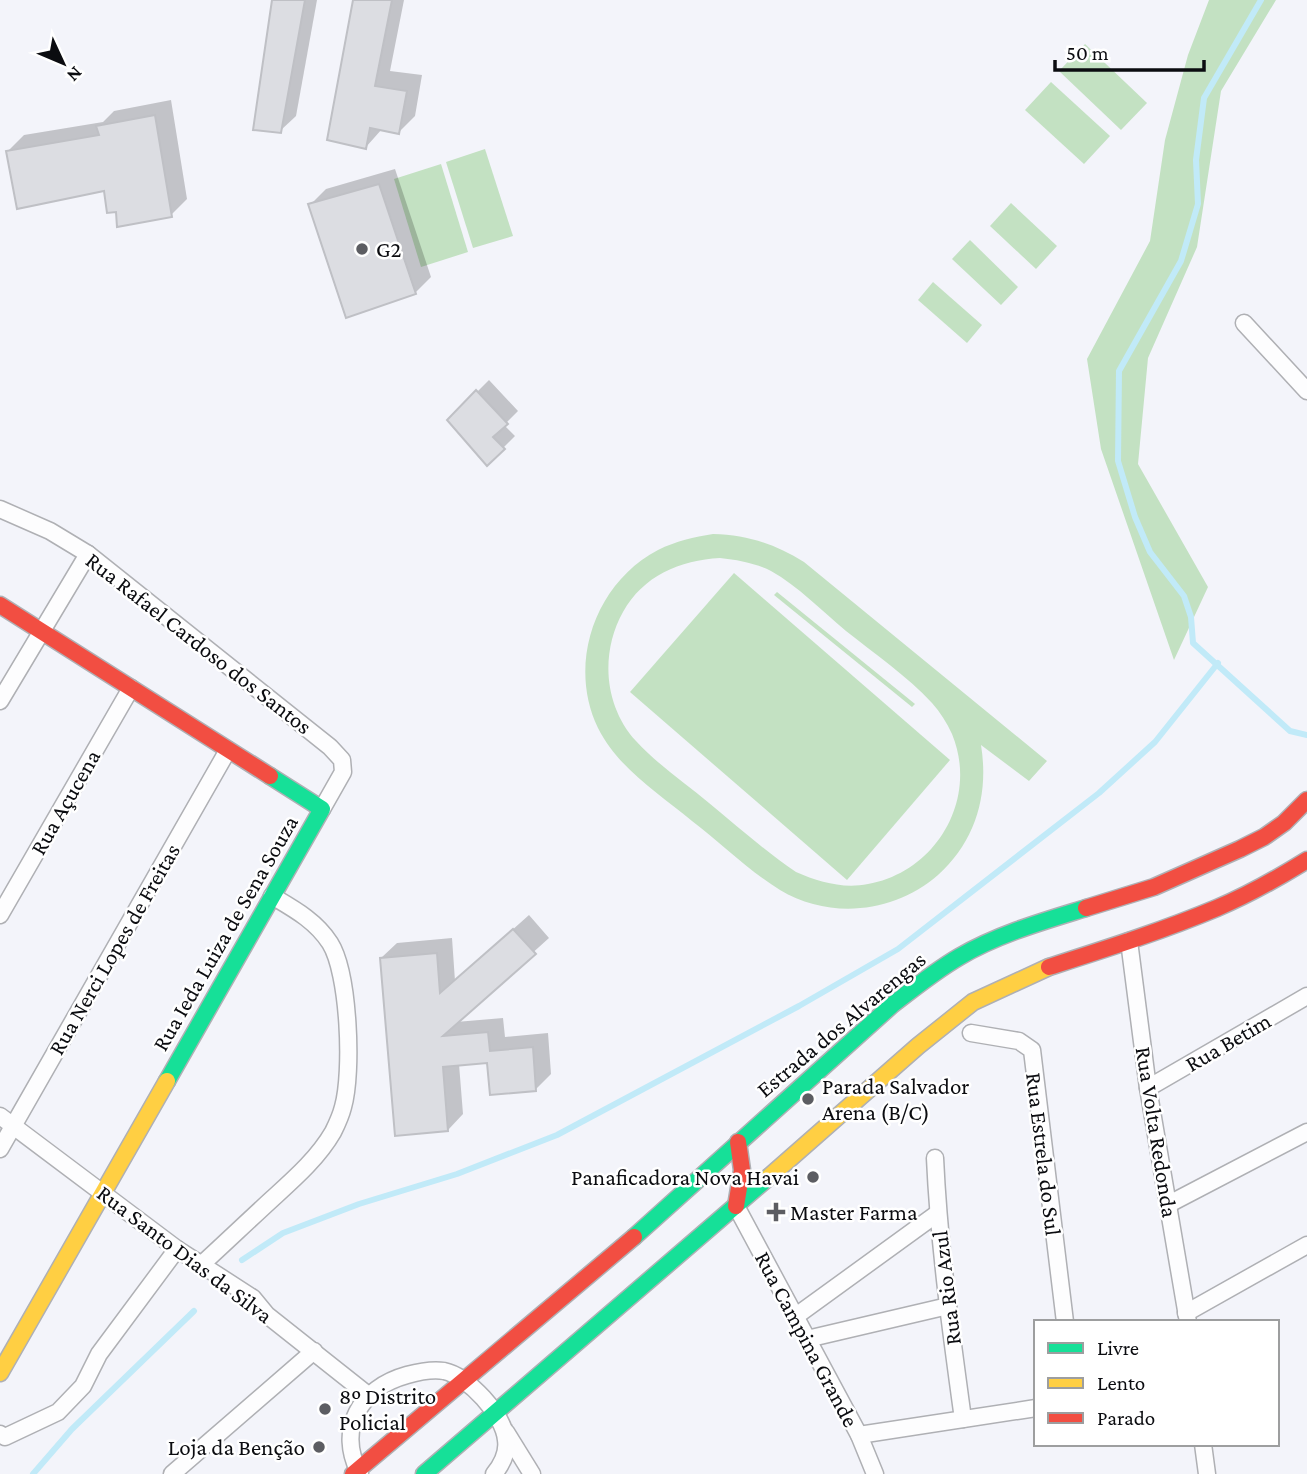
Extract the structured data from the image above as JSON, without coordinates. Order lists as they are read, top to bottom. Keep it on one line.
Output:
{"streets":{"main road":["Rua Ieda Luiza de Sena Souza","Estrada dos Alvarengas"],"street":["Rua Rafael Cardoso dos Santos","Rua Açucena","Rua Nerci Lopes de Freitas","Rua Betim","Rua Volta Redonda","Rua Estrela do Sul","Rua Santo Dias da Silva","Rua Rio Azul","Rua Campina Grande"]},"crossings":[["Rua Rafael Cardoso dos Santos","Rua Ieda Luiza de Sena Souza"],["Rua Açucena","Rua Ieda Luiza de Sena Souza"],["Rua Ieda Luiza de Sena Souza","Rua Nerci Lopes de Freitas"],["Rua Ieda Luiza de Sena Souza","Rua Santo Dias da Silva"],["Rua Nerci Lopes de Freitas","Rua Santo Dias da Silva"],["Estrada dos Alvarengas","Rua Santo Dias da Silva"],["Rua Betim","Rua Volta Redonda"]],"places":{"other":["G2","Parada Salvador Arena (B/C)","Panaficadora Nova Havai","8º Distrito Policial","Loja da Benção"],"health":["Master Farma"]},"legend":["Livre","Lento","Parado"],"scale_bar":"50 m","north":"bottom right"}
